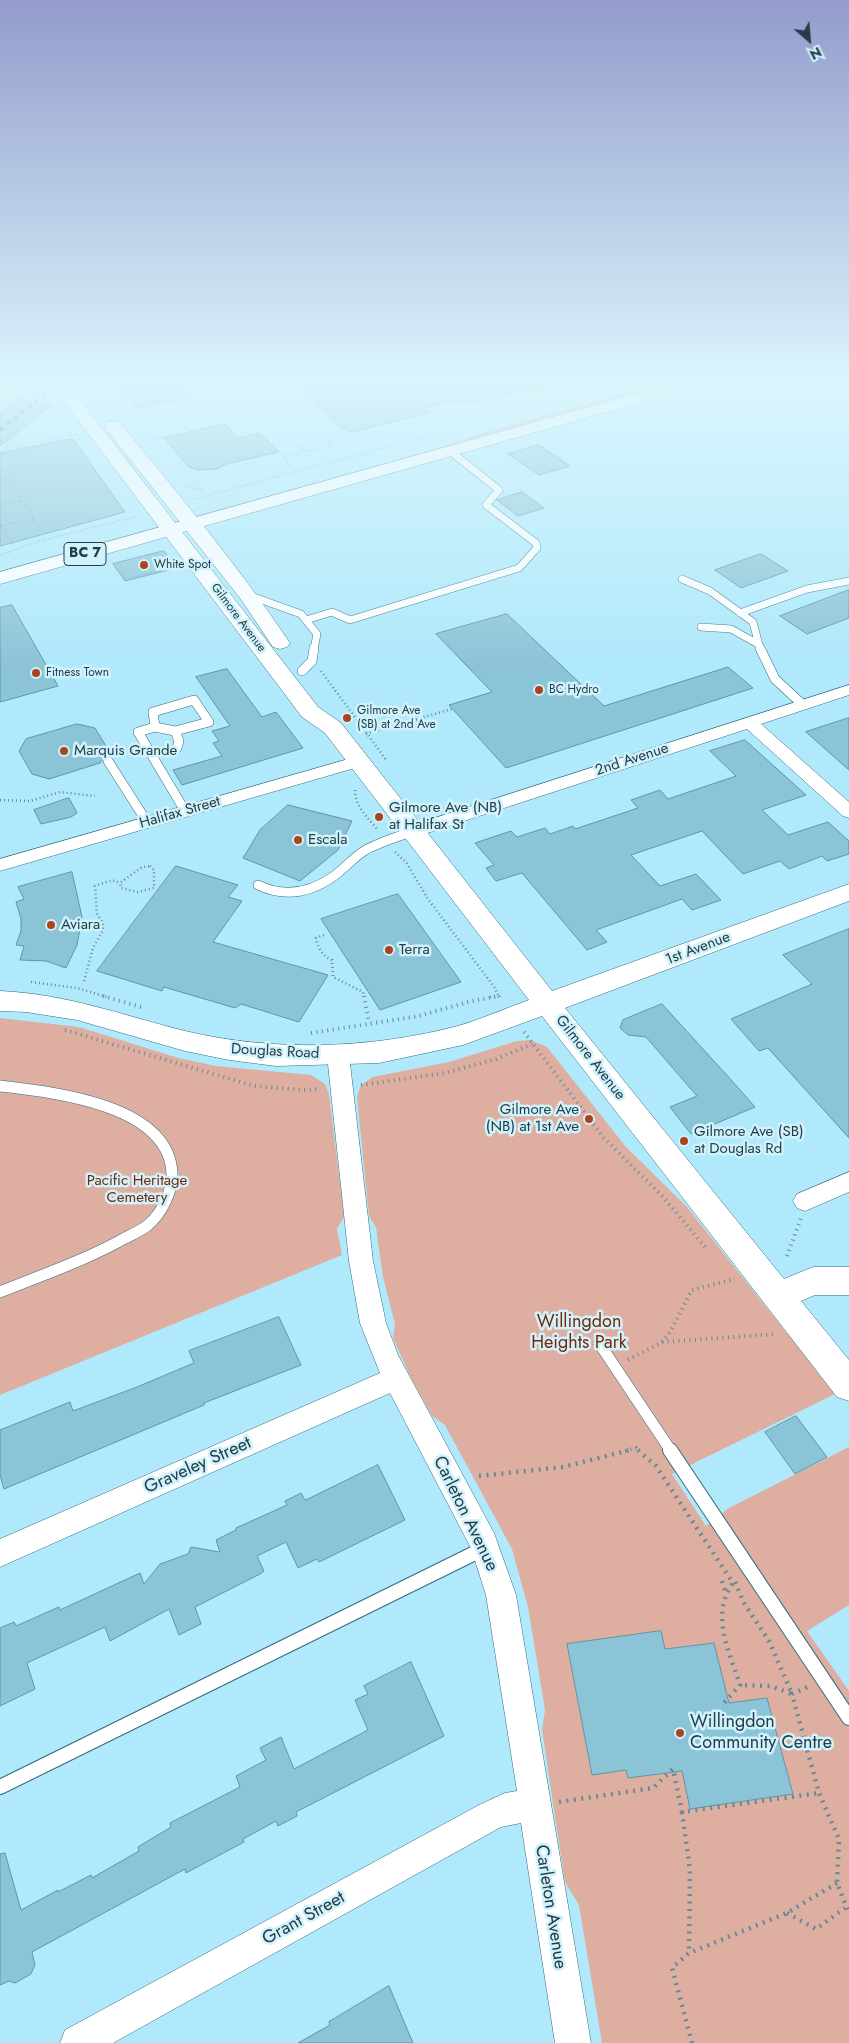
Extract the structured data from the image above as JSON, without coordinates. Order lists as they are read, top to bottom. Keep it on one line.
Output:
{"streets":{"street":["BC 7","Gilmore Avenue","2nd Avenue","Halifax Street","1st Avenue","Douglas Road","Graveley Street","Carleton Avenue","Grant Street"]},"crossings":[["BC 7","Gilmore Avenue"],["Gilmore Avenue","2nd Avenue"],["Gilmore Avenue","Halifax Street"],["Gilmore Avenue","1st Avenue"],["Gilmore Avenue","Douglas Road"],["1st Avenue","Douglas Road"],["Douglas Road","Carleton Avenue"],["Graveley Street","Carleton Avenue"],["Carleton Avenue","Grant Street"]],"parks":["Pacific Heritage Cemetery","Willingdon Heights Park"],"places":["White Spot","Fitness Town","BC Hydro","Gilmore Ave (SB) at 2nd Ave","Marquis Grande","Gilmore Ave (NB) at Halifax St","Escala","Aviara","Terra","Gilmore Ave (NB) at 1st Ave","Gilmore Ave (SB) at Douglas Rd","Willingdon Community Centre"],"north":"bottom right"}
